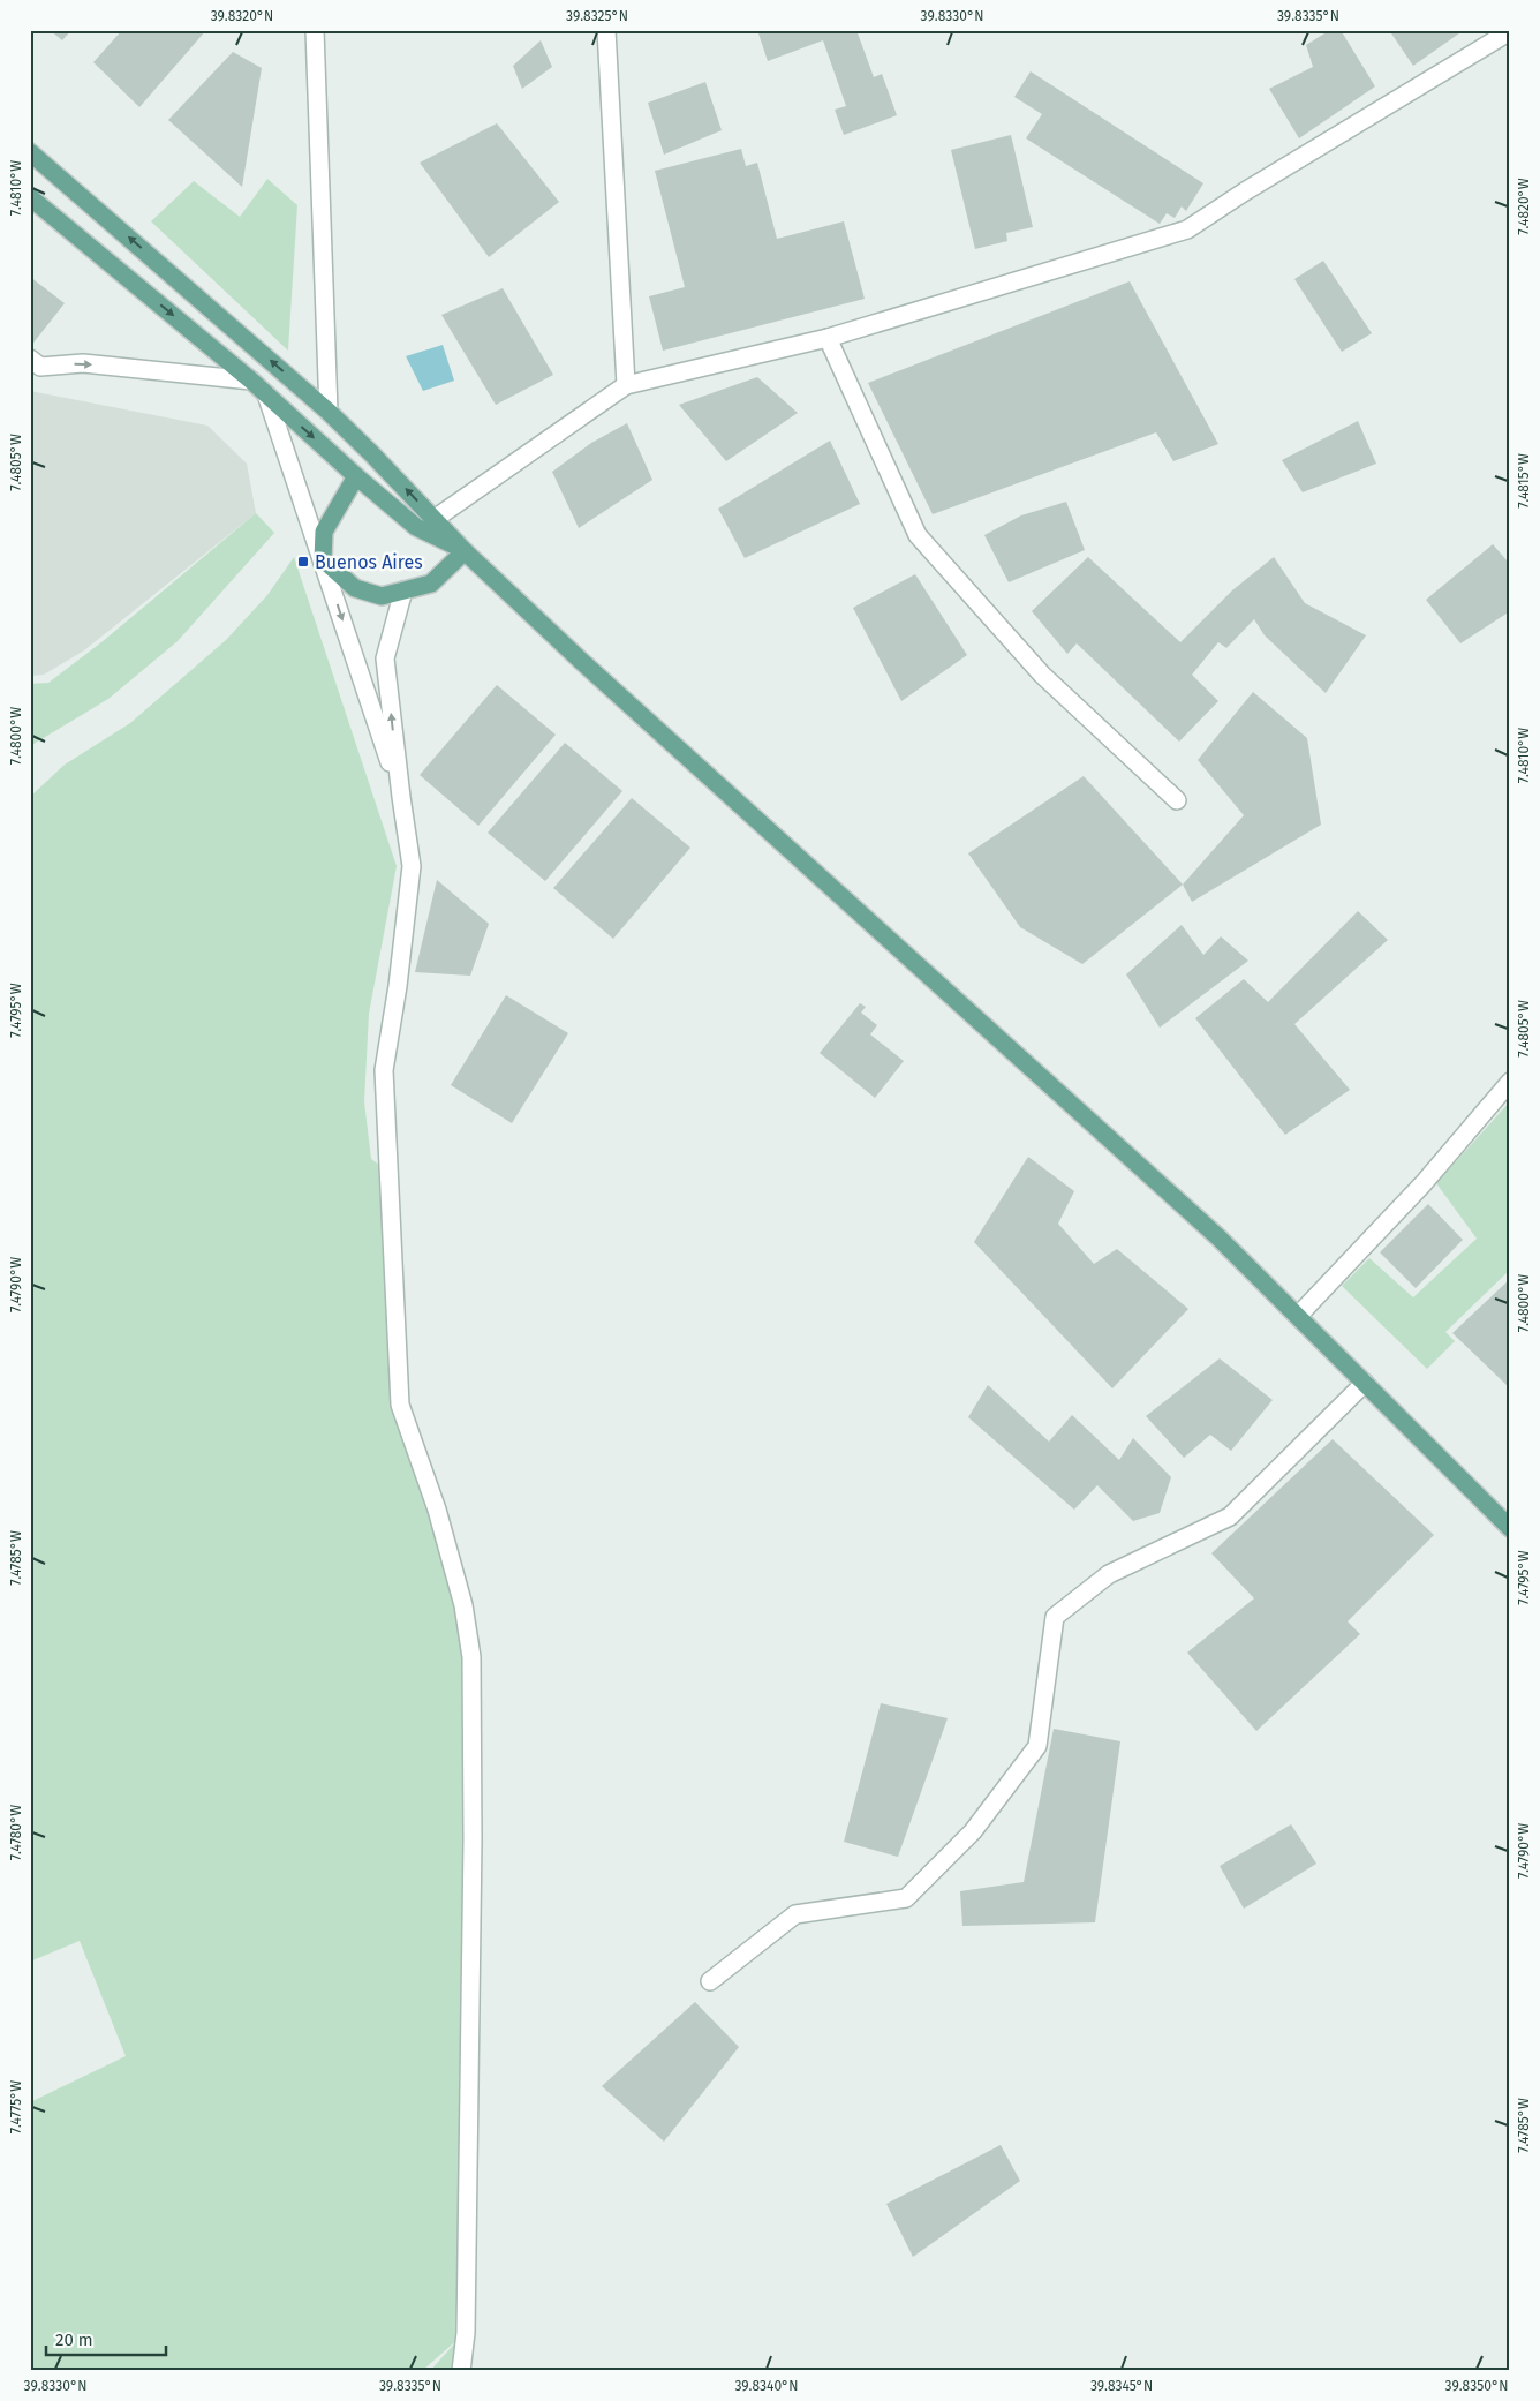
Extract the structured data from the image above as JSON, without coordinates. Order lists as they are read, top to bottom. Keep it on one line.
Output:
{"places":{"transit":["Buenos Aires"]},"scale_bar":"20 m","coordinates":["39.8320°N","39.8325°N","39.8330°N","39.8335°N","7.4810°W","7.4820°W","7.4805°W","7.4815°W","7.4800°W","7.4795°W","7.4790°W","7.4785°W","7.4780°W","7.4775°W","39.8340°N","39.8345°N","39.8350°N"]}
